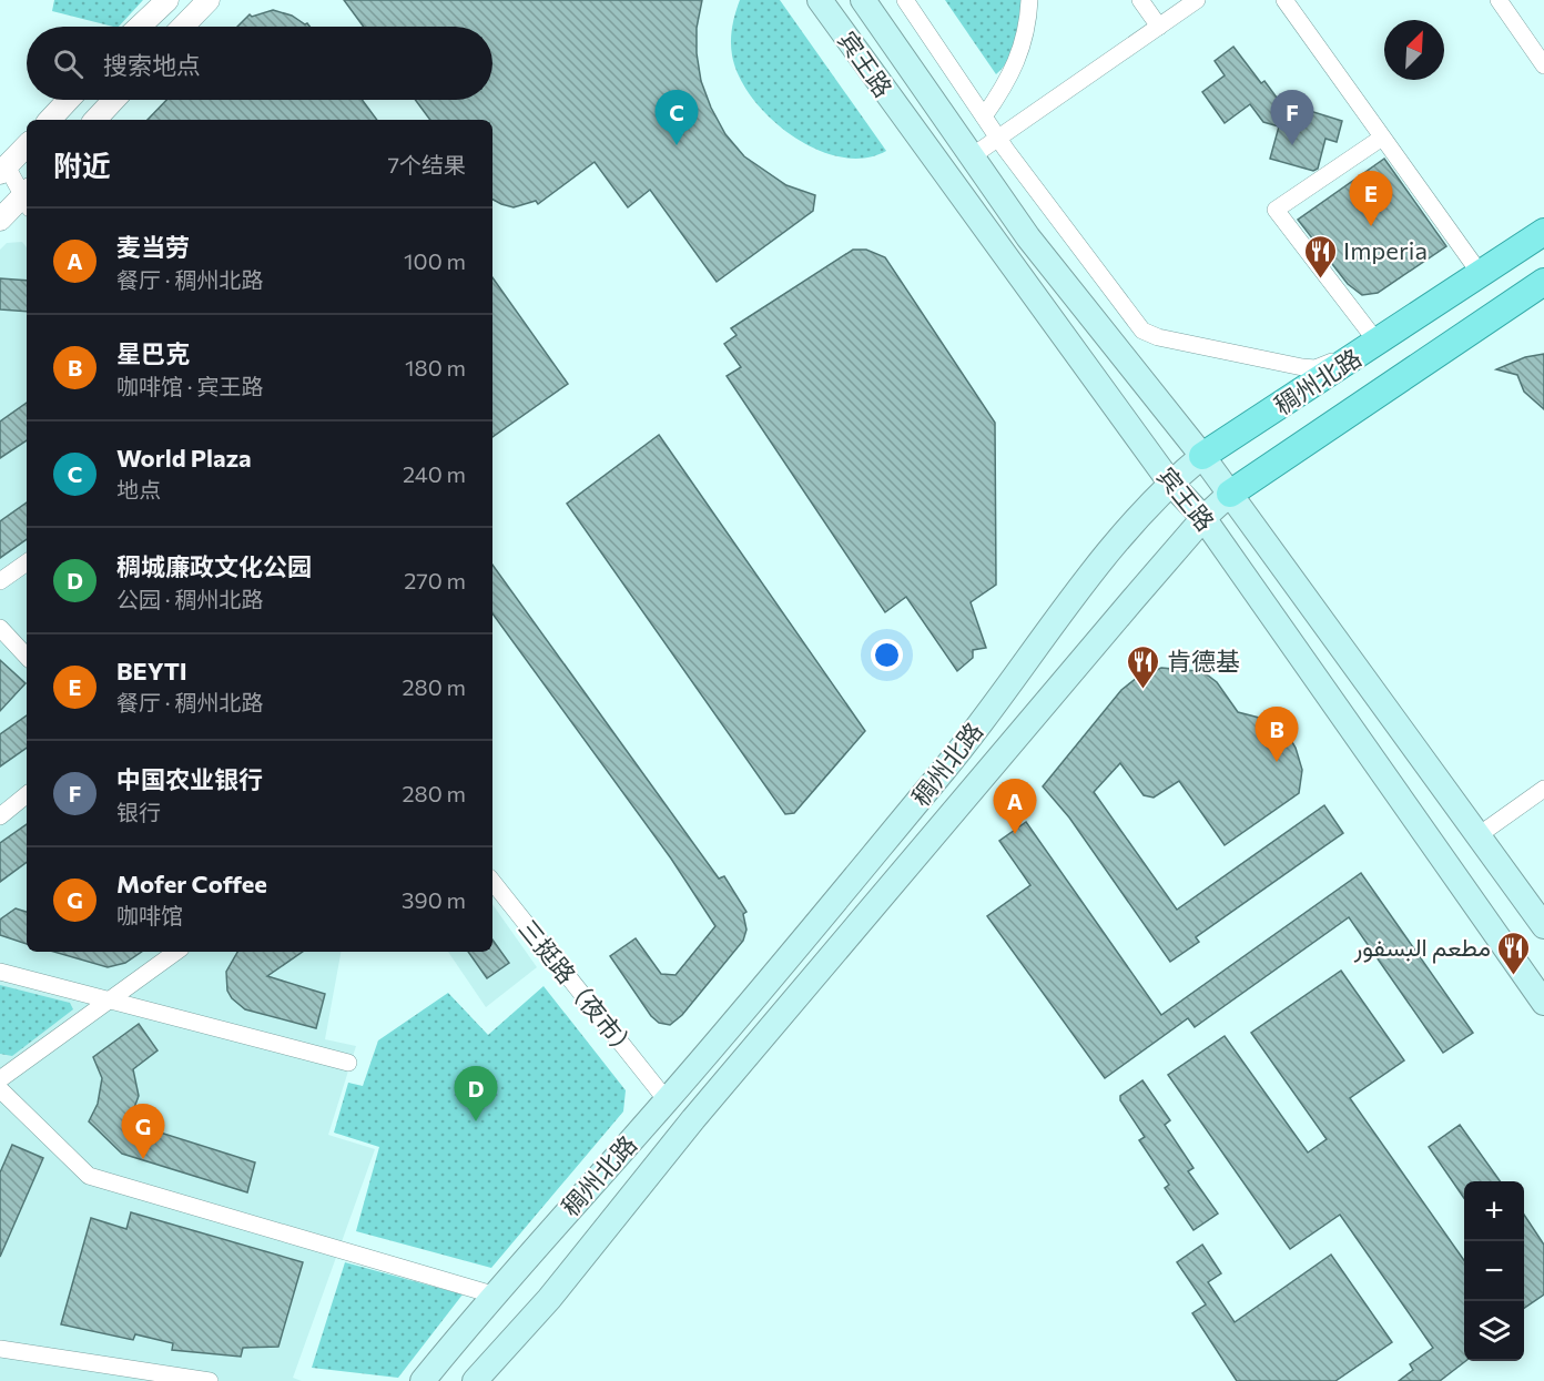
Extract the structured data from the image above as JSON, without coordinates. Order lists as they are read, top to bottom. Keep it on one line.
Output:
{"streets":{"main road":["宾王路","稠州北路"],"street":["三挺路（夜市）"]},"crossings":[["宾王路","稠州北路"],["稠州北路","三挺路（夜市）"]],"places":{"restaurant":["Imperia","肯德基","مطعم البسفور"]},"north":"top right","page":{"search":"搜索地点","pins":["C","F","E","B","A","D","G"],"heading":["附近","7个结果"],"list":[{"mark":"A","name":"麦当劳","note":"餐厅 · 稠州北路","value":"100 m"},{"mark":"B","name":"星巴克","note":"咖啡馆 · 宾王路","value":"180 m"},{"mark":"C","name":"World Plaza","note":"地点","value":"240 m"},{"mark":"D","name":"稠城廉政文化公园","note":"公园 · 稠州北路","value":"270 m"},{"mark":"E","name":"BEYTI","note":"餐厅 · 稠州北路","value":"280 m"},{"mark":"F","name":"中国农业银行","note":"银行","value":"280 m"},{"mark":"G","name":"Mofer Coffee","note":"咖啡馆","value":"390 m"}],"map_buttons":["+","−"]}}
